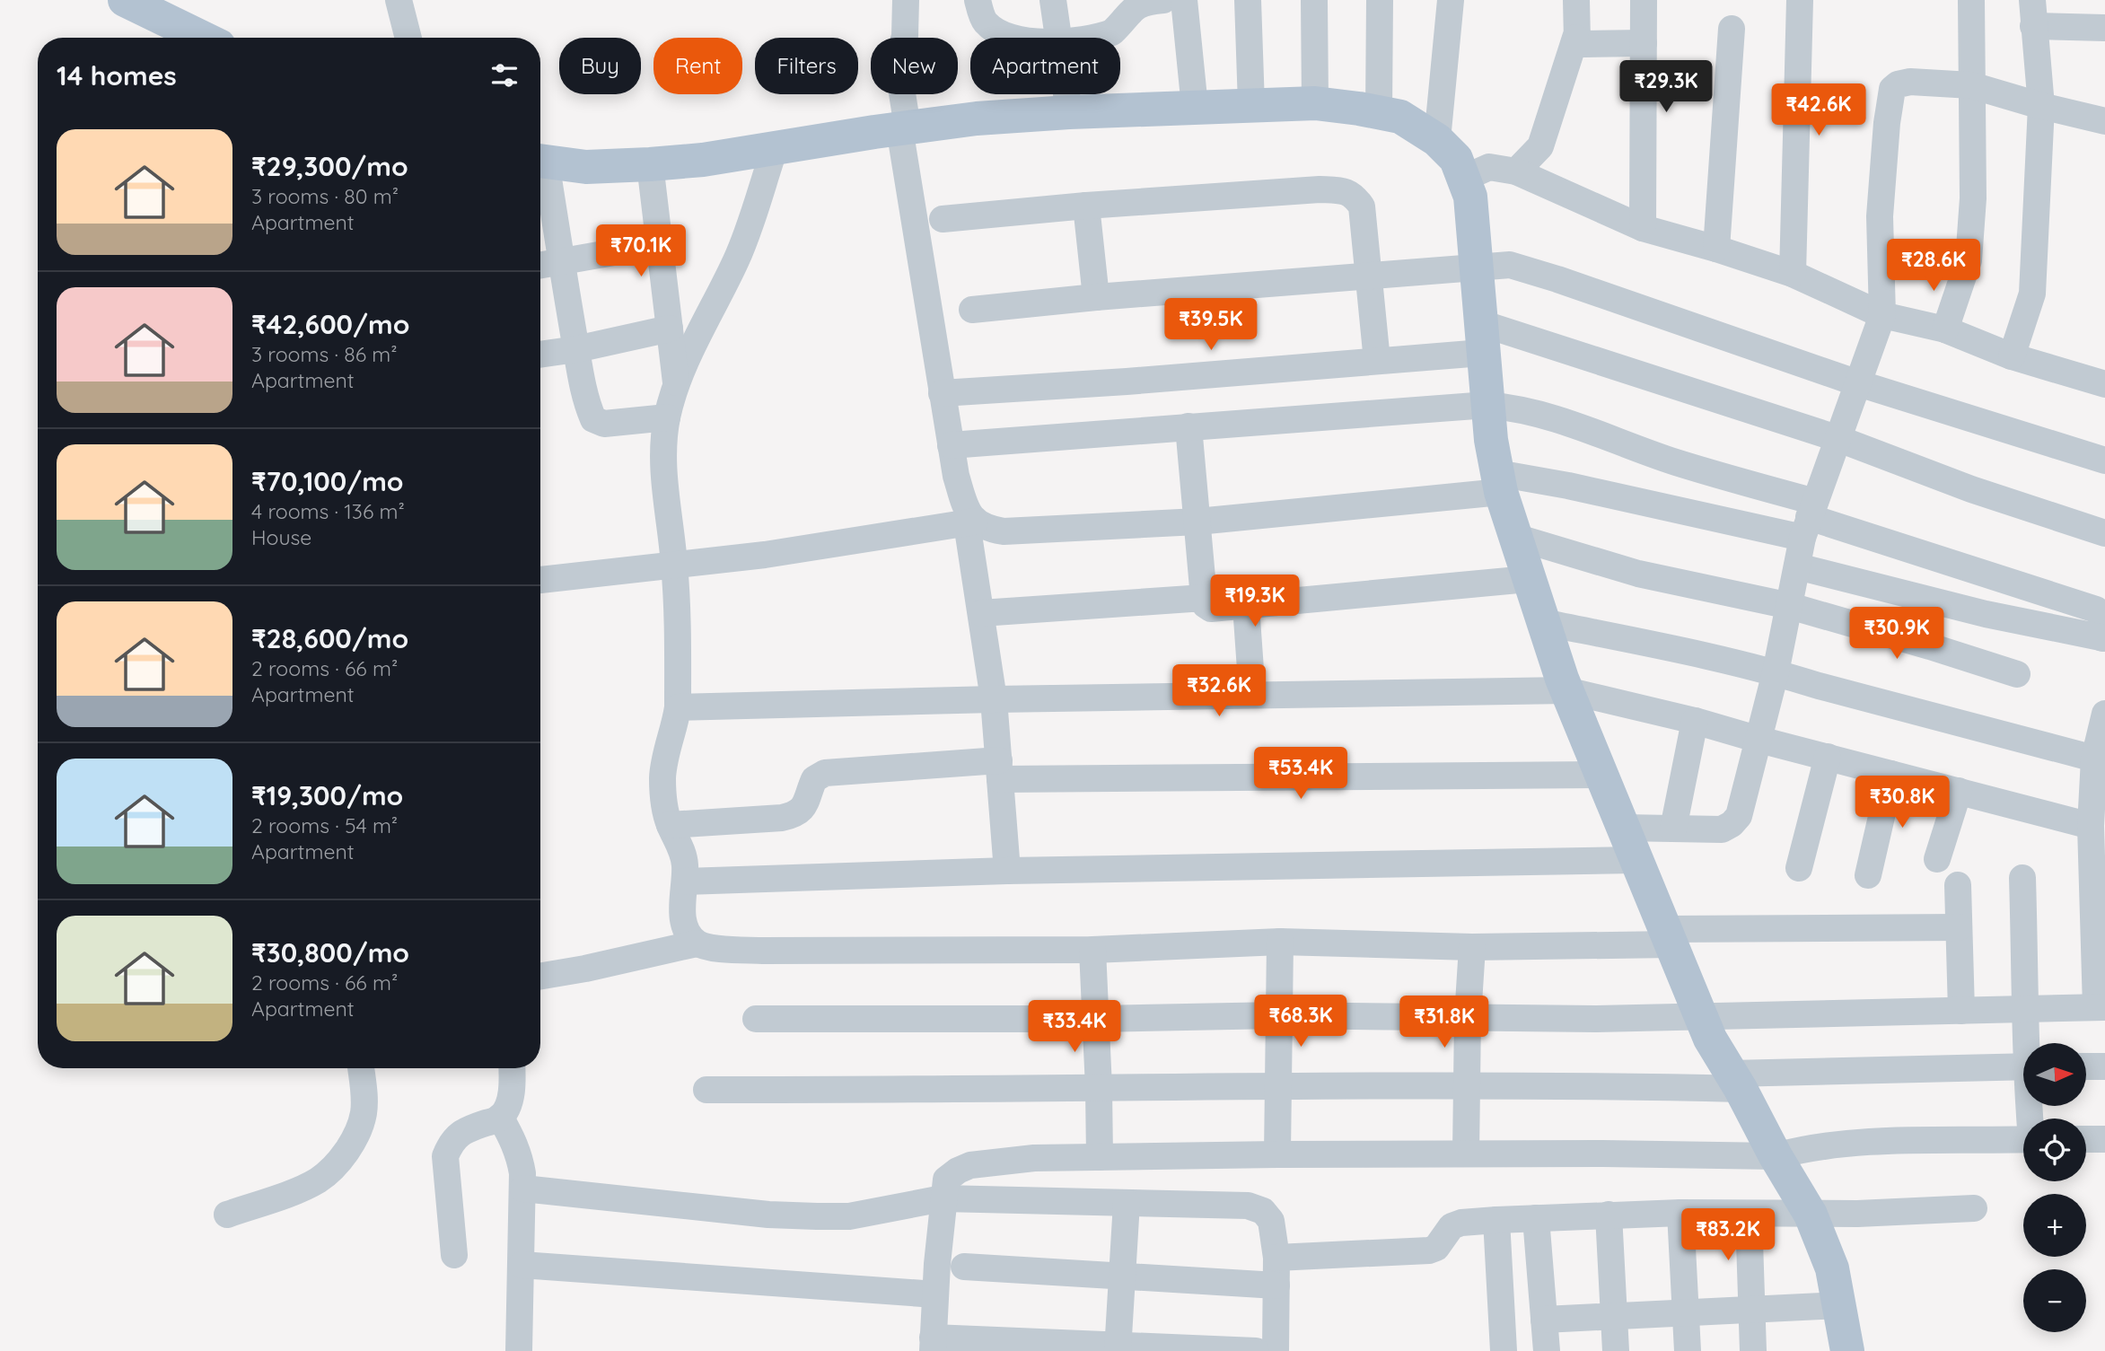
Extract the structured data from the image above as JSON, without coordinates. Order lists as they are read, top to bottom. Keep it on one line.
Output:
{"north":"right","page":{"chip":["Buy","Rent","Filters","New","Apartment"],"heading":"14 homes","price":["₹29.3K","₹42.6K","₹70.1K","₹28.6K","₹39.5K","₹19.3K","₹30.9K","₹32.6K","₹53.4K","₹30.8K","₹68.3K","₹31.8K","₹33.4K","₹83.2K"],"list":[{"name":"₹29,300/mo","note":"3 rooms · 80 m² · Apartment"},{"name":"₹42,600/mo","note":"3 rooms · 86 m² · Apartment"},{"name":"₹70,100/mo","note":"4 rooms · 136 m² · House"},{"name":"₹28,600/mo","note":"2 rooms · 66 m² · Apartment"},{"name":"₹19,300/mo","note":"2 rooms · 54 m² · Apartment"},{"name":"₹30,800/mo","note":"2 rooms · 66 m² · Apartment"}],"map_buttons":["+","−"]}}
